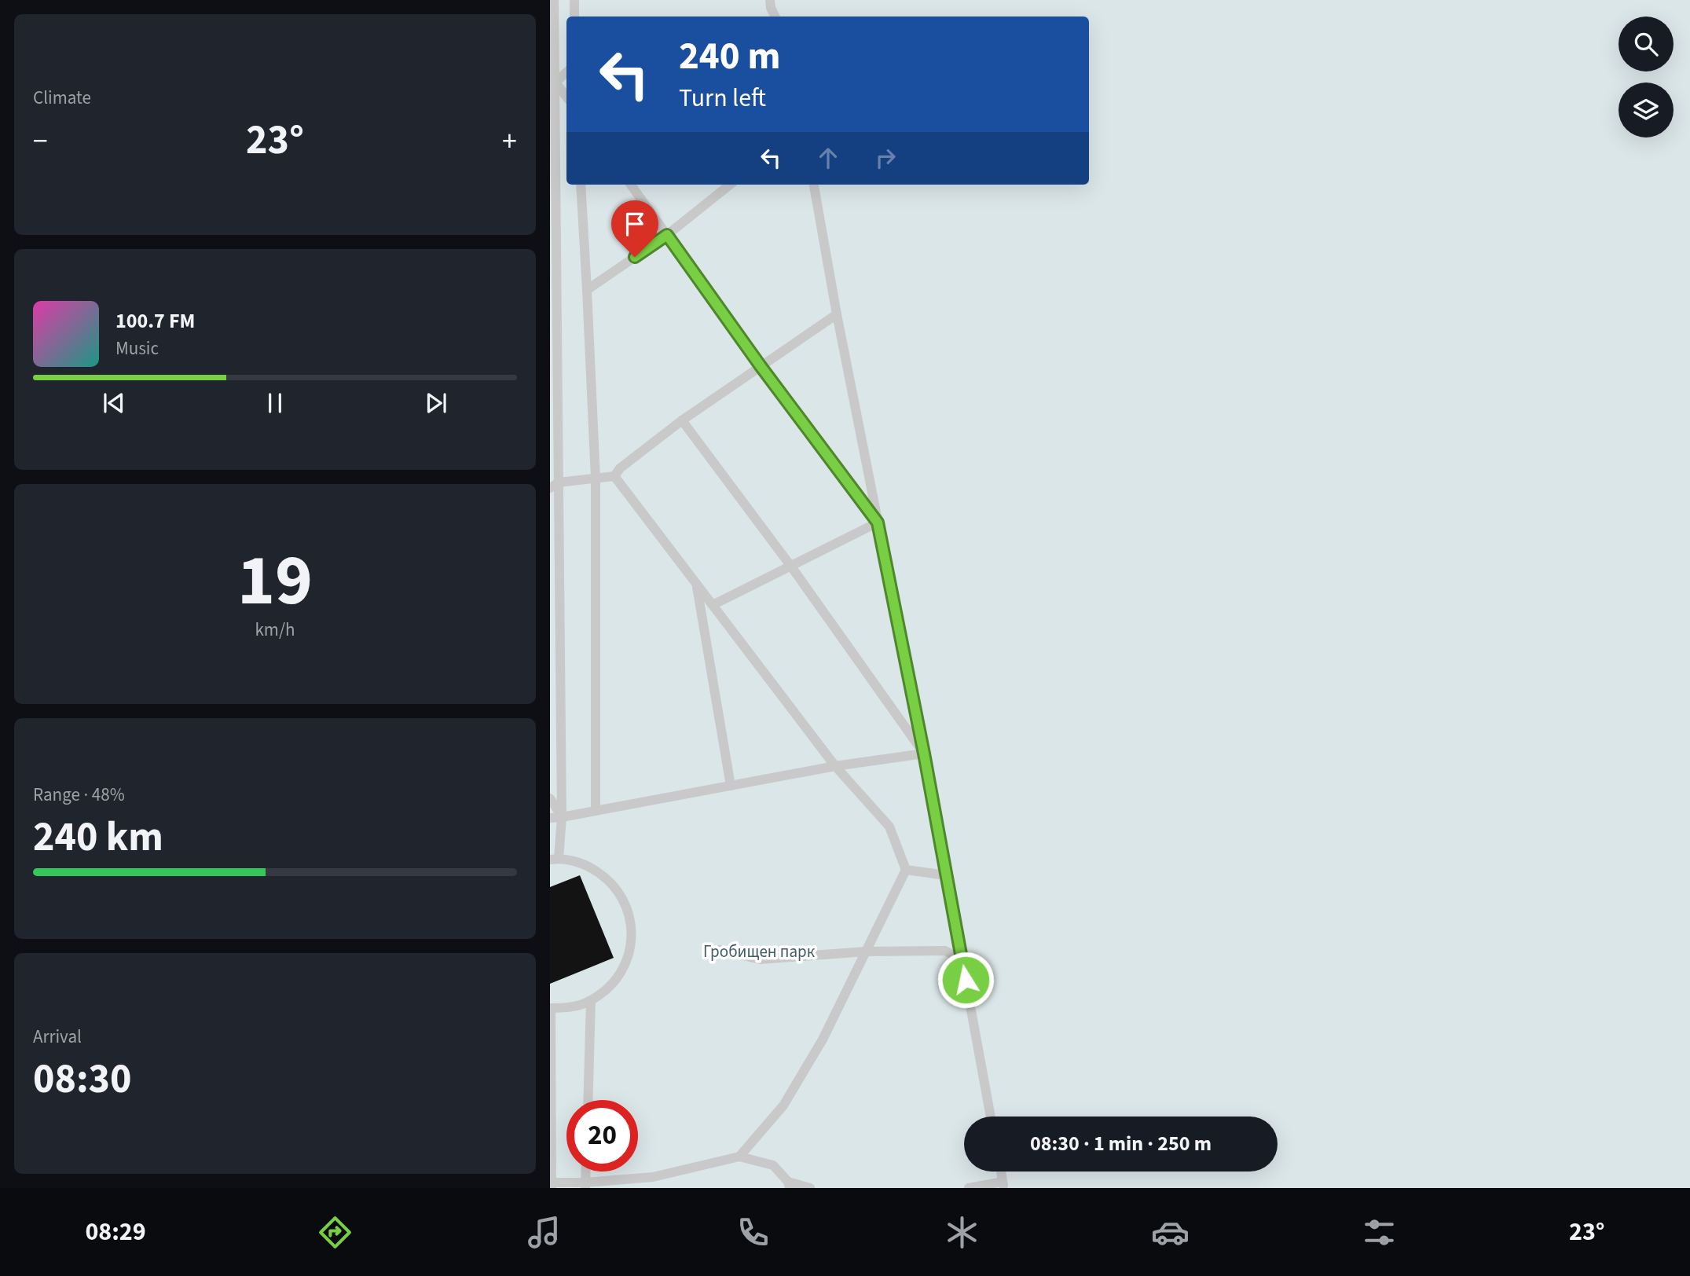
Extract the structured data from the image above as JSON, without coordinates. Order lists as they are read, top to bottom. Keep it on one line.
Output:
{"parks":["Гробищен парк"],"page":{"tile":["Climate",["19","km/h"],["Range · 48%","240 km"],["Arrival","08:30"]],"turn":["240 m","Turn left"],"heat":["−","23°","+"],"song":["100.7 FM","Music"],"limit":"20","trip":"08:30 · 1 min · 250 m","tabs":["08:29","23°"]}}
